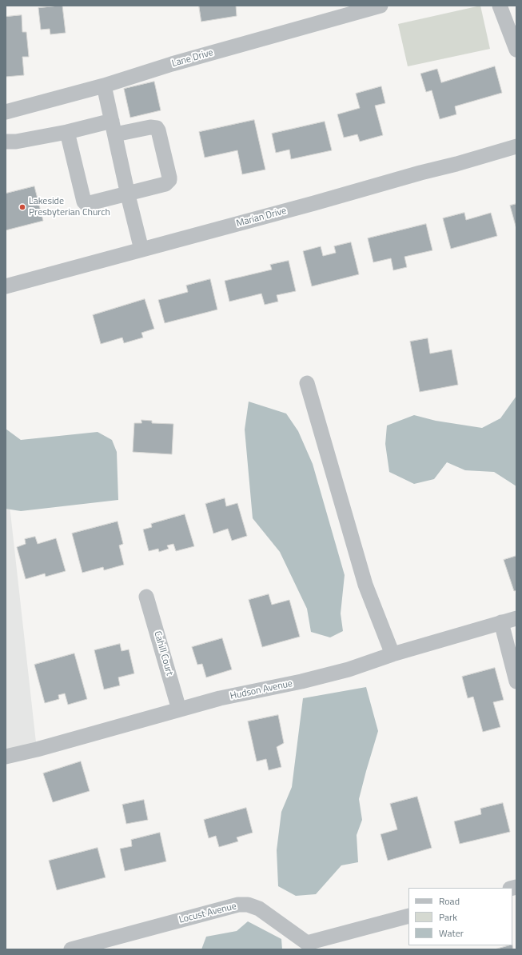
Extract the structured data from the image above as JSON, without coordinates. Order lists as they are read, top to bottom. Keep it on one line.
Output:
{"streets":{"street":["Lane Drive","Marian Drive","Cahill Court","Hudson Avenue","Locust Avenue"]},"crossings":[["Cahill Court","Hudson Avenue"]],"places":["Lakeside Presbyterian Church"],"legend":["Road","Park","Water"]}
